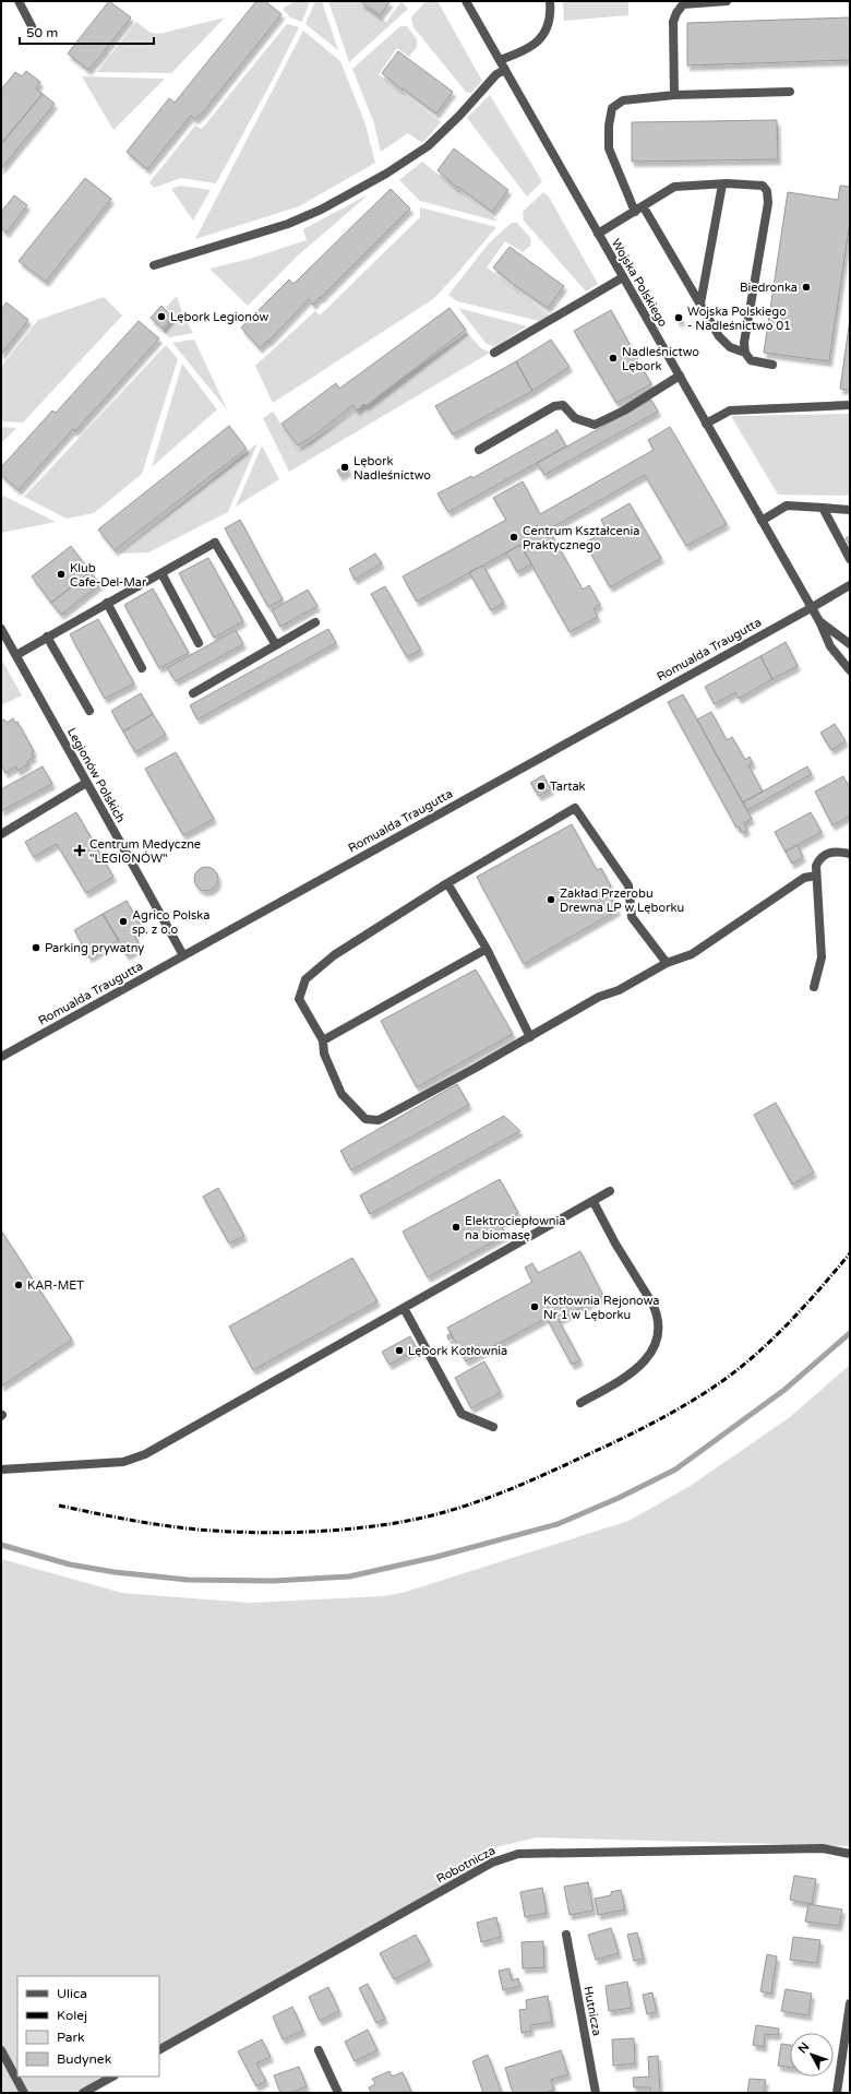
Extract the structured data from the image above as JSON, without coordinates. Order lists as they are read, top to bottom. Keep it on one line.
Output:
{"streets":{"street":["Wojska Polskiego","Romualda Traugutta","Legionów Polskich","Robotnicza","Hutnicza"]},"crossings":[["Wojska Polskiego","Romualda Traugutta"],["Romualda Traugutta","Legionów Polskich"]],"places":{"other":["Biedronka","Lębork Legionów","Wojska Polskiego - Nadleśnictwo 01","Nadleśnictwo Lębork","Lębork Nadleśnictwo","Centrum Kształcenia Praktycznego","Klub Cafe-Del-Mar","Tartak","Zakład Przerobu Drewna LP w Lęborku","Agrico Polska sp. z o.o","Parking prywatny","Elektrociepłownia na biomasę","KAR-MET","Kotłownia Rejonowa Nr 1 w Lęborku","Lębork Kotłownia"],"health":["Centrum Medyczne \"LEGIONÓW\""]},"legend":["Ulica","Kolej","Park","Budynek"],"scale_bar":"50 m","north":"top left"}
